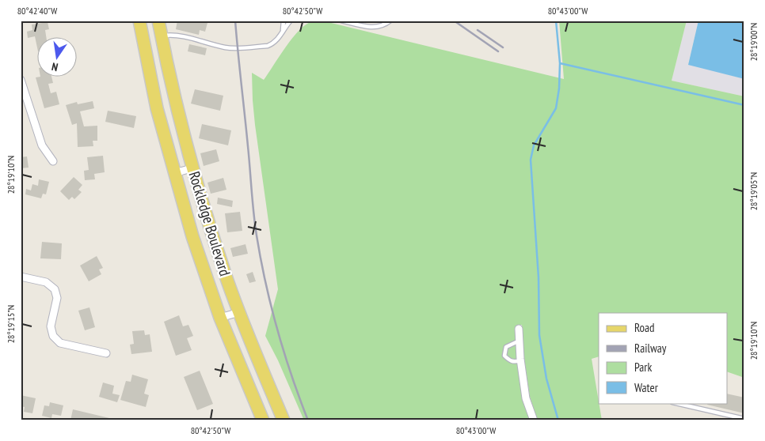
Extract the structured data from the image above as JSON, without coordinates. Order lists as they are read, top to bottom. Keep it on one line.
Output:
{"streets":{"main road":["Rockledge Boulevard"]},"legend":["Road","Railway","Park","Water"],"north":"bottom","coordinates":["80°42'40\"W","80°42'50\"W","80°43'00\"W","28°19'00\"N","28°19'10\"N","28°19'05\"N","28°19'15\"N"]}
